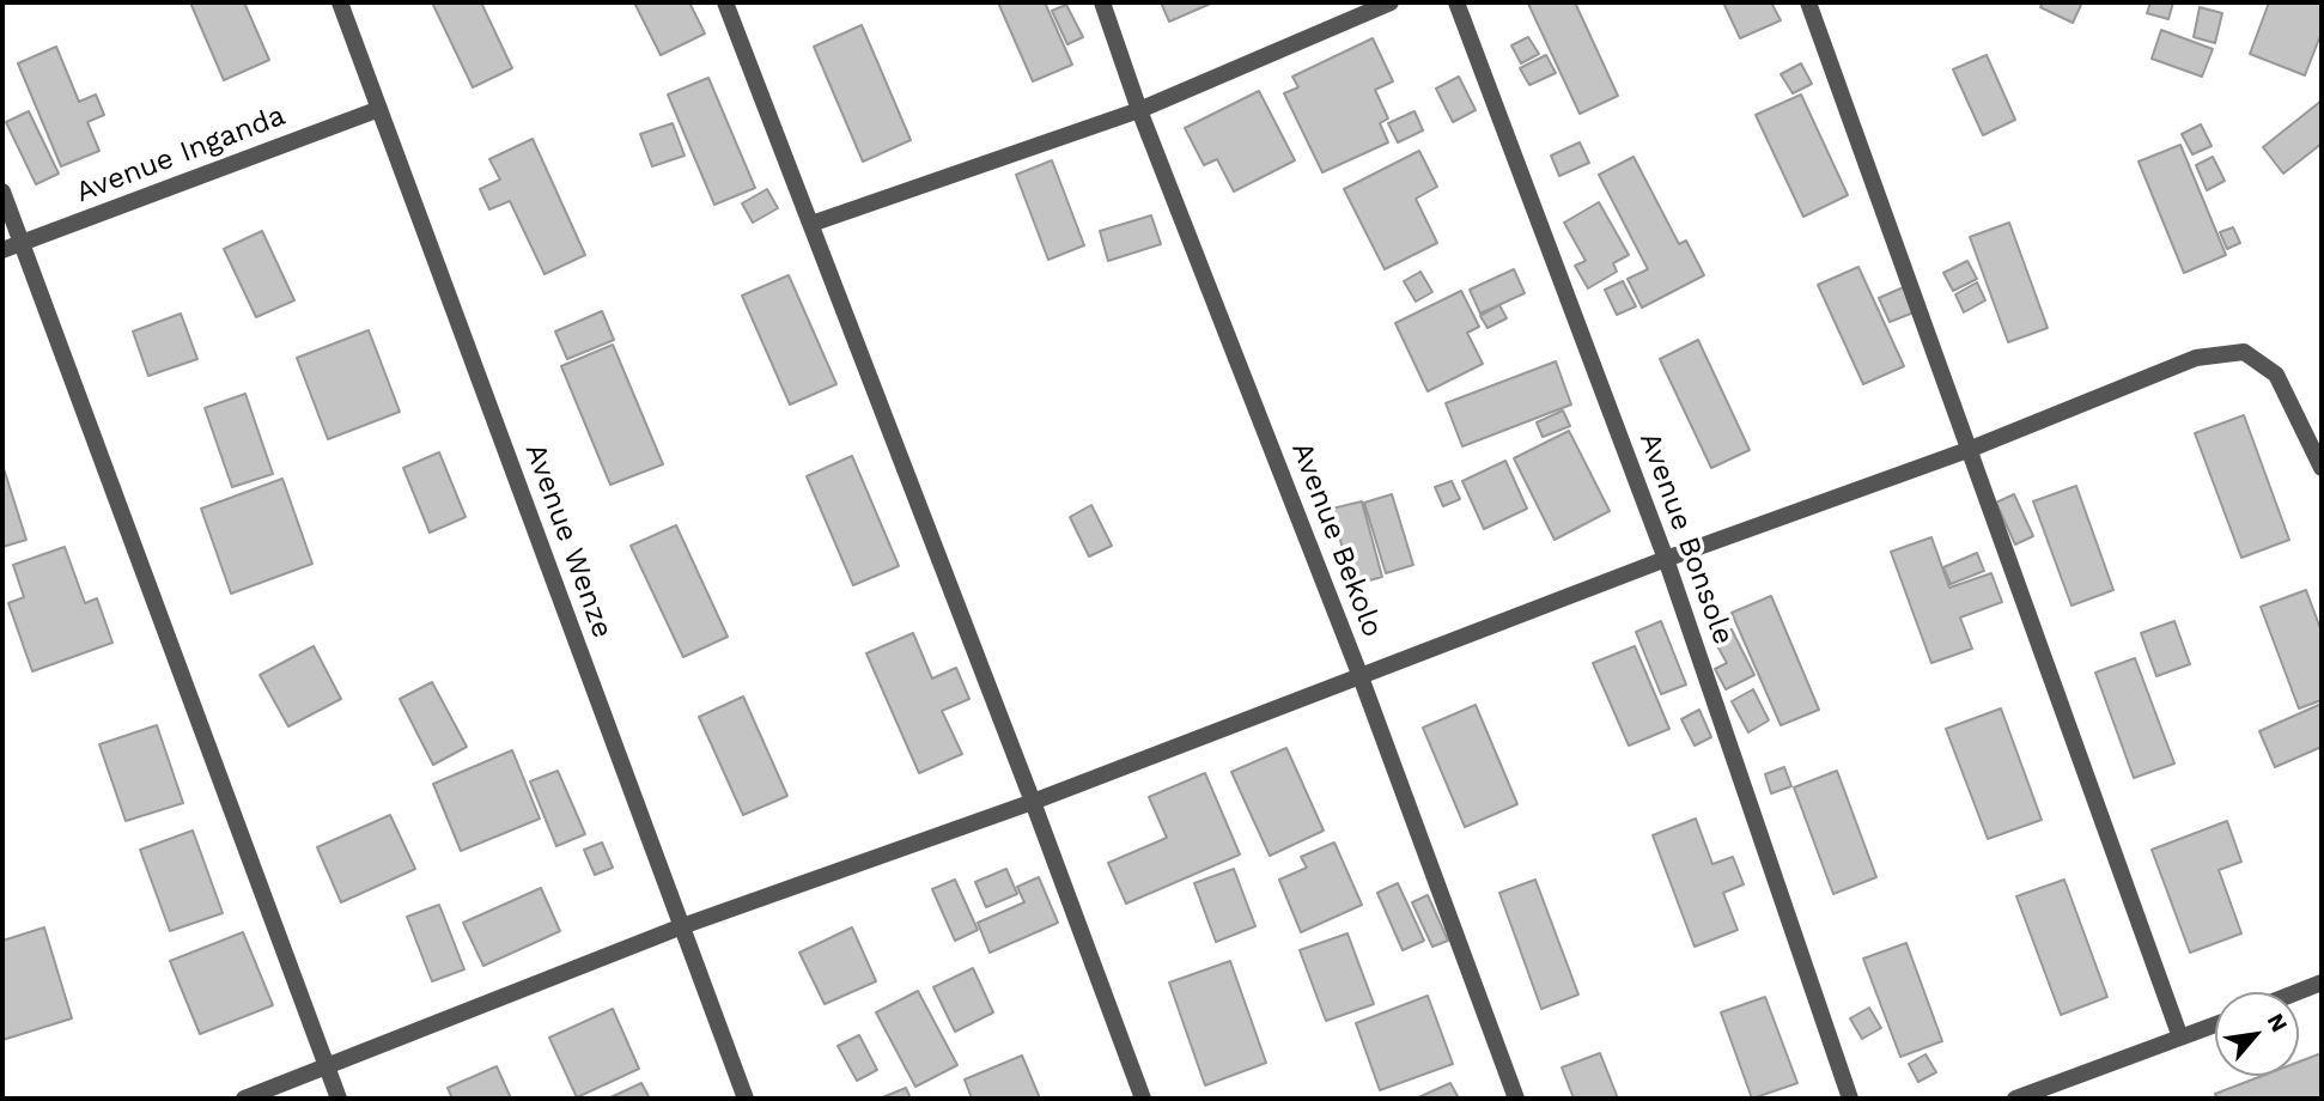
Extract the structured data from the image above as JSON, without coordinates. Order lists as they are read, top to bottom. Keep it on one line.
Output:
{"streets":{"street":["Avenue Inganda","Avenue Bonsole","Avenue Bekolo","Avenue Wenze"]},"crossings":[["Avenue Inganda","Avenue Wenze"]],"north":"top right"}
